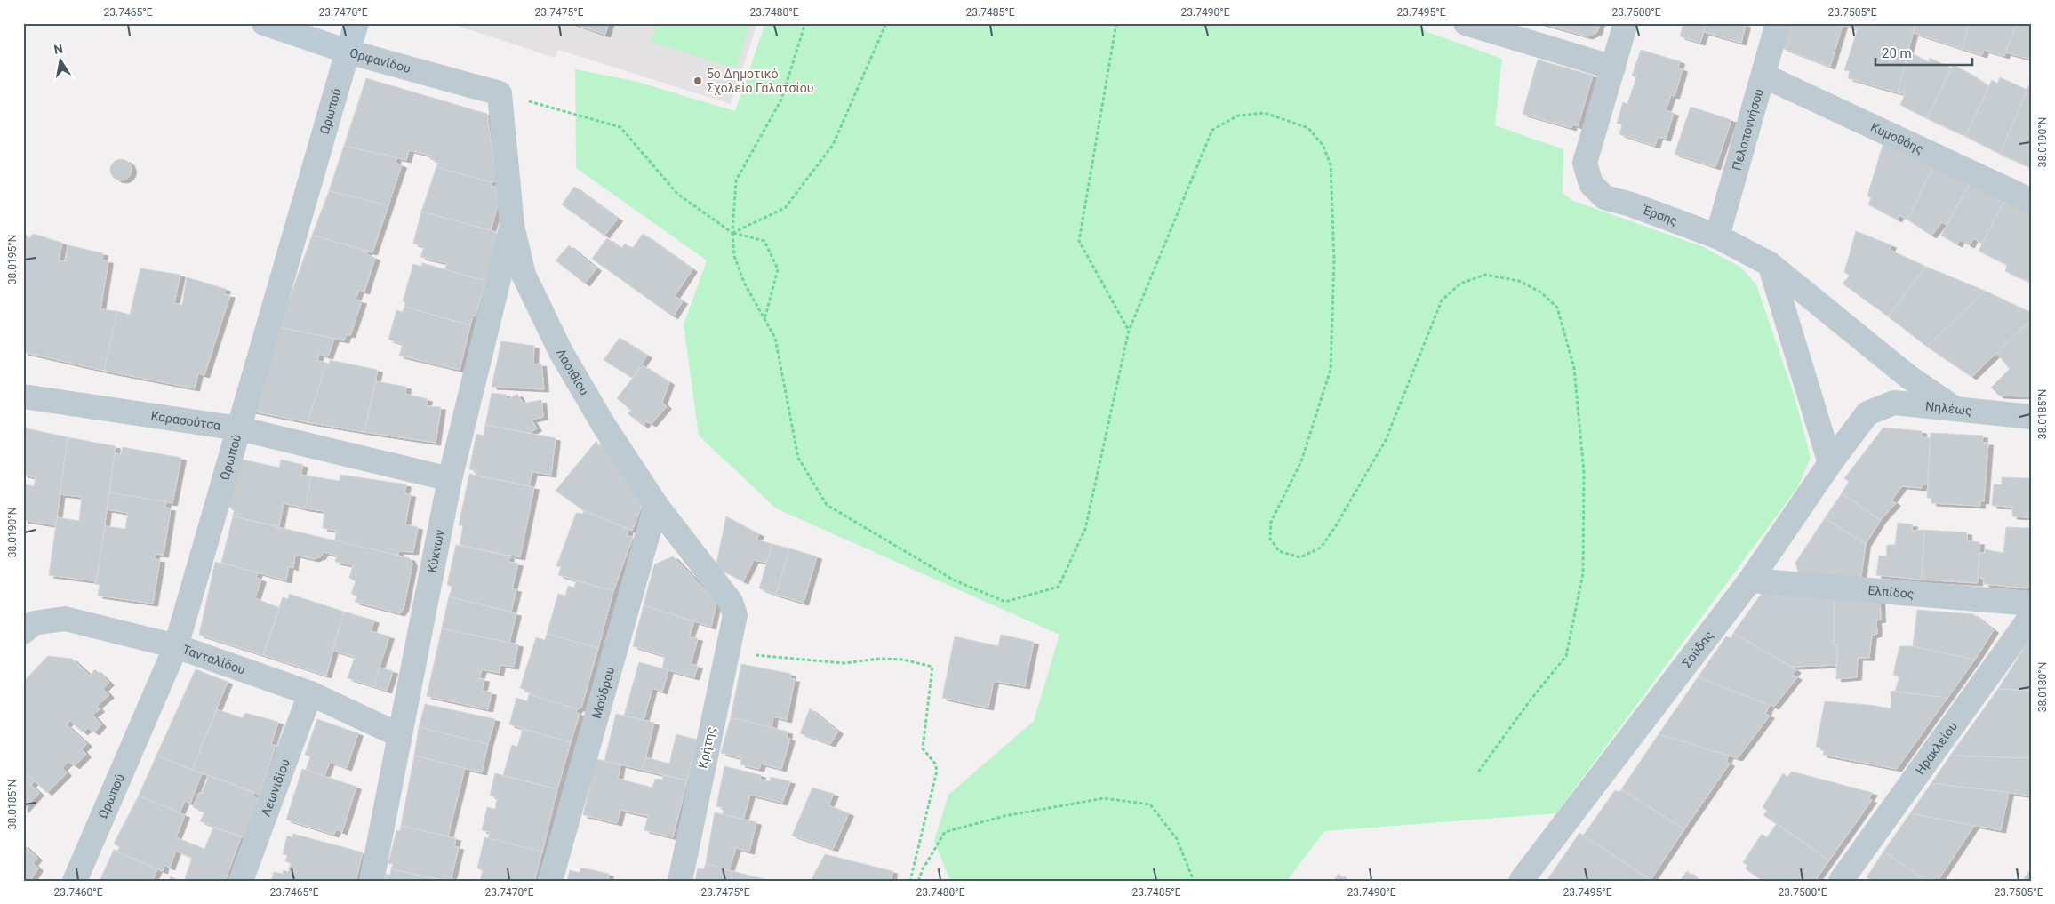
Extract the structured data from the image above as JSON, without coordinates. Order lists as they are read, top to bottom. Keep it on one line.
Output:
{"streets":{"street":["Ορφανίδου","Ωρωπού","Πελοποννήσου","Κυμοθόης","Έρσης","Λασιθίου","Νηλέως","Καρασούτσα","Κύκνων","Ελπίδος","Σούδας","Τανταλίδου","Μούδρου","Κρήτης","Ηρακλείου","Λεωνιδίου"]},"crossings":[["Ορφανίδου","Ωρωπού"],["Ορφανίδου","Λασιθίου"],["Ωρωπού","Καρασούτσα"],["Ωρωπού","Τανταλίδου"],["Πελοποννήσου","Κυμοθόης"],["Πελοποννήσου","Έρσης"],["Έρσης","Νηλέως"],["Λασιθίου","Κύκνων"],["Λασιθίου","Μούδρου"],["Λασιθίου","Κρήτης"],["Νηλέως","Σούδας"],["Καρασούτσα","Κύκνων"],["Κύκνων","Τανταλίδου"],["Ελπίδος","Σούδας"],["Τανταλίδου","Λεωνιδίου"]],"places":["5ο Δημοτικό Σχολείο Γαλατσίου"],"scale_bar":"20 m","north":"top","coordinates":["23.7465°E","23.7470°E","23.7475°E","23.7480°E","23.7485°E","23.7490°E","23.7495°E","23.7500°E","23.7505°E","38.0190°N","38.0195°N","38.0185°N","38.0180°N","23.7460°E"]}
